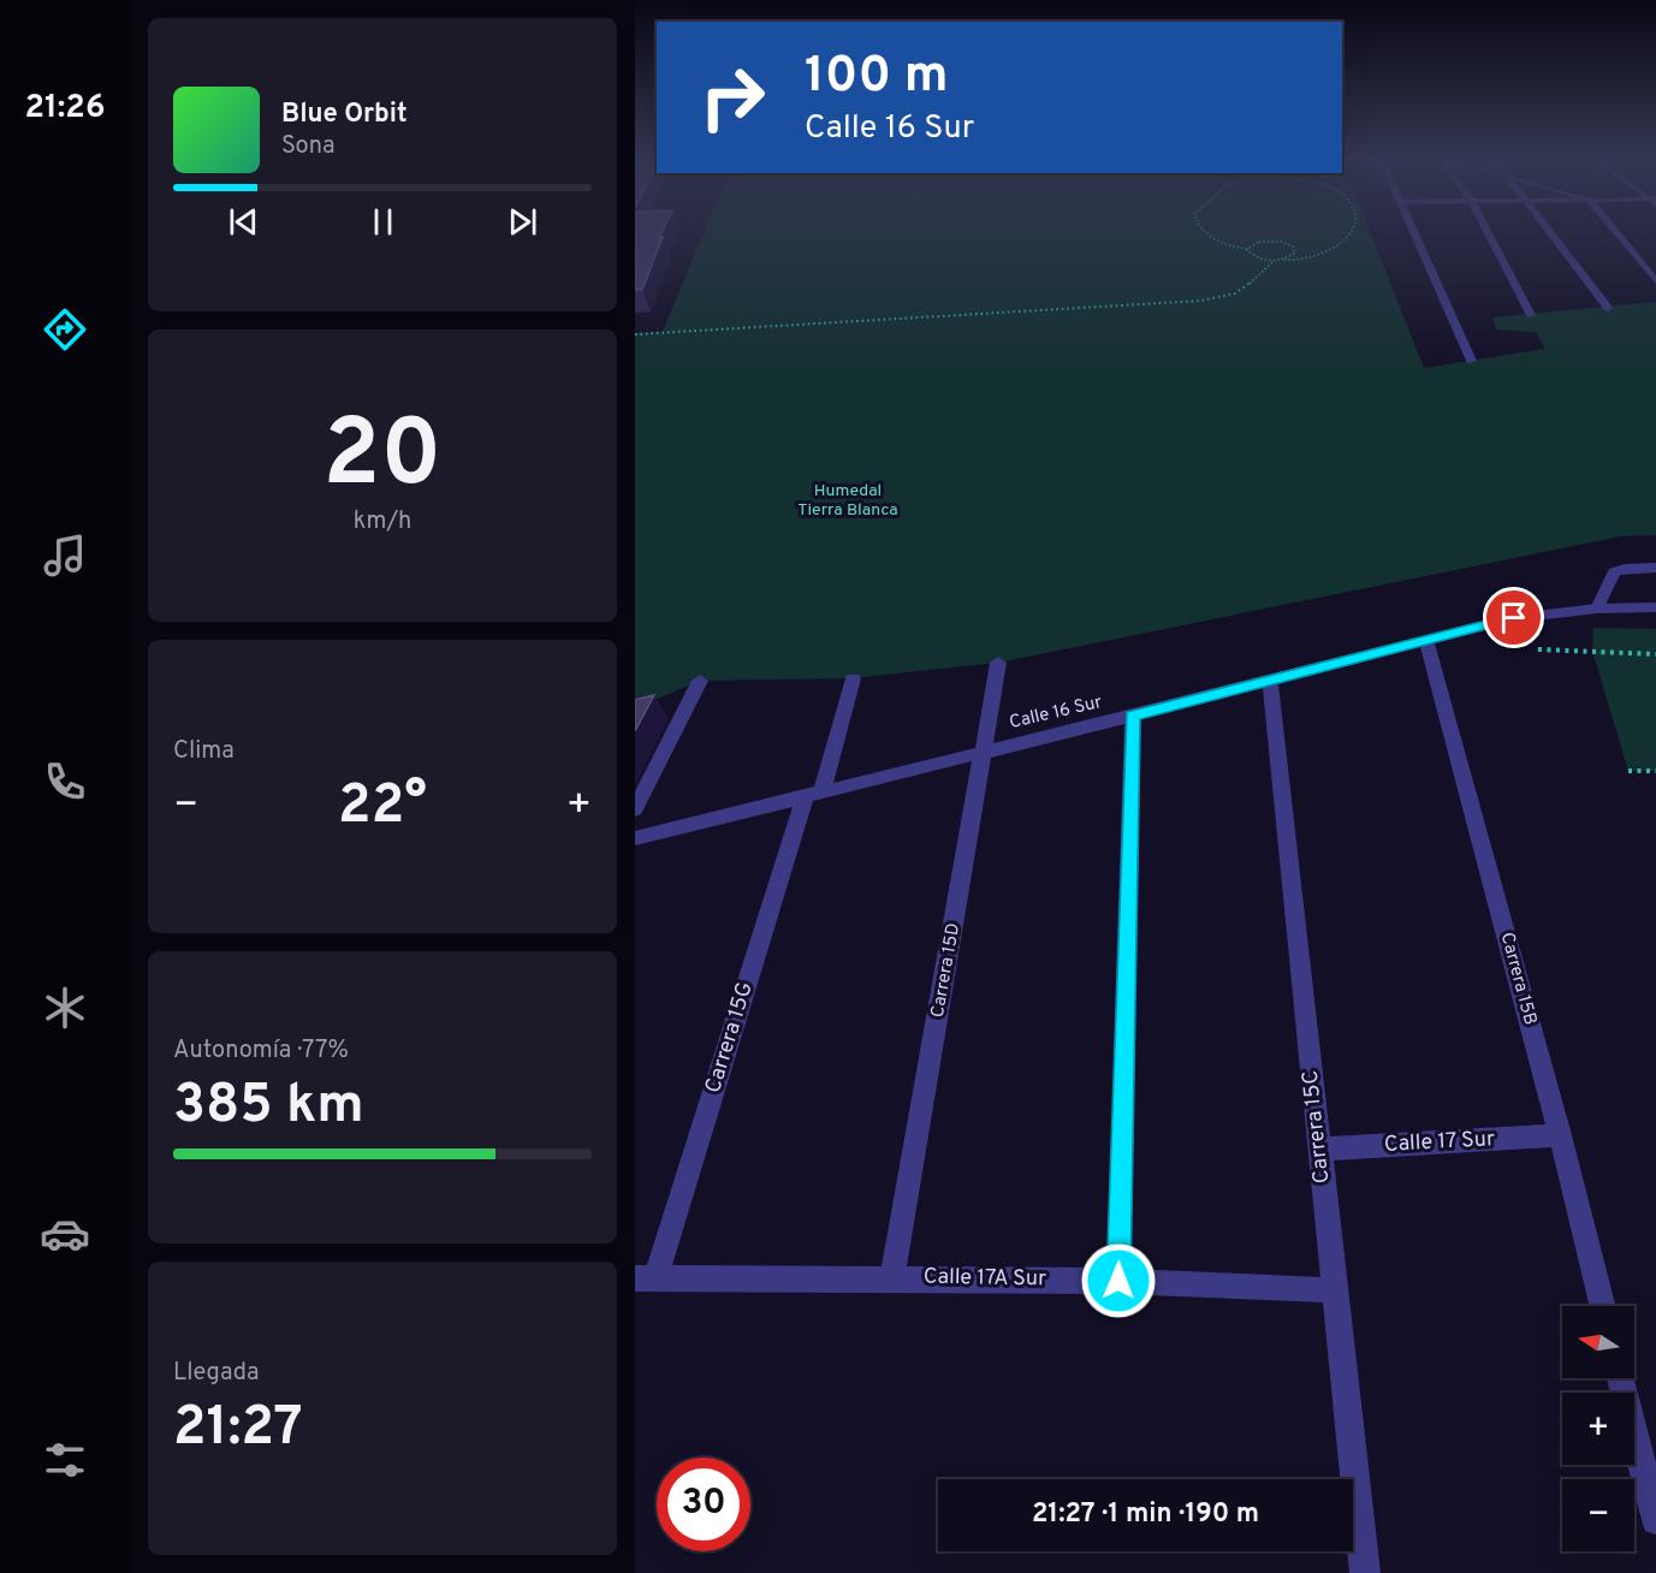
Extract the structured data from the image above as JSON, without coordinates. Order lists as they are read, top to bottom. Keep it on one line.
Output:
{"streets":{"street":["Calle 16 Sur","Carrera 15D","Carrera 15B","Carrera 15G","Carrera 15C","Calle 17 Sur","Calle 17A Sur"]},"crossings":[["Calle 16 Sur","Carrera 15D"],["Calle 16 Sur","Carrera 15B"],["Calle 16 Sur","Carrera 15G"],["Calle 16 Sur","Carrera 15C"],["Carrera 15D","Calle 17A Sur"],["Carrera 15B","Calle 17 Sur"],["Carrera 15G","Calle 17A Sur"],["Carrera 15C","Calle 17 Sur"],["Carrera 15C","Calle 17A Sur"]],"parks":["Humedal Tierra Blanca"],"north":"left","page":{"tabs":"21:26","turn":["100 m","Calle 16 Sur"],"song":["Blue Orbit","Sona"],"tile":[["20","km/h"],"Clima",["Autonomía · 77%","385 km"],["Llegada","21:27"]],"heat":["−","22°","+"],"map_buttons":["+","−"],"limit":"30","trip":"21:27 · 1 min · 190 m"}}
